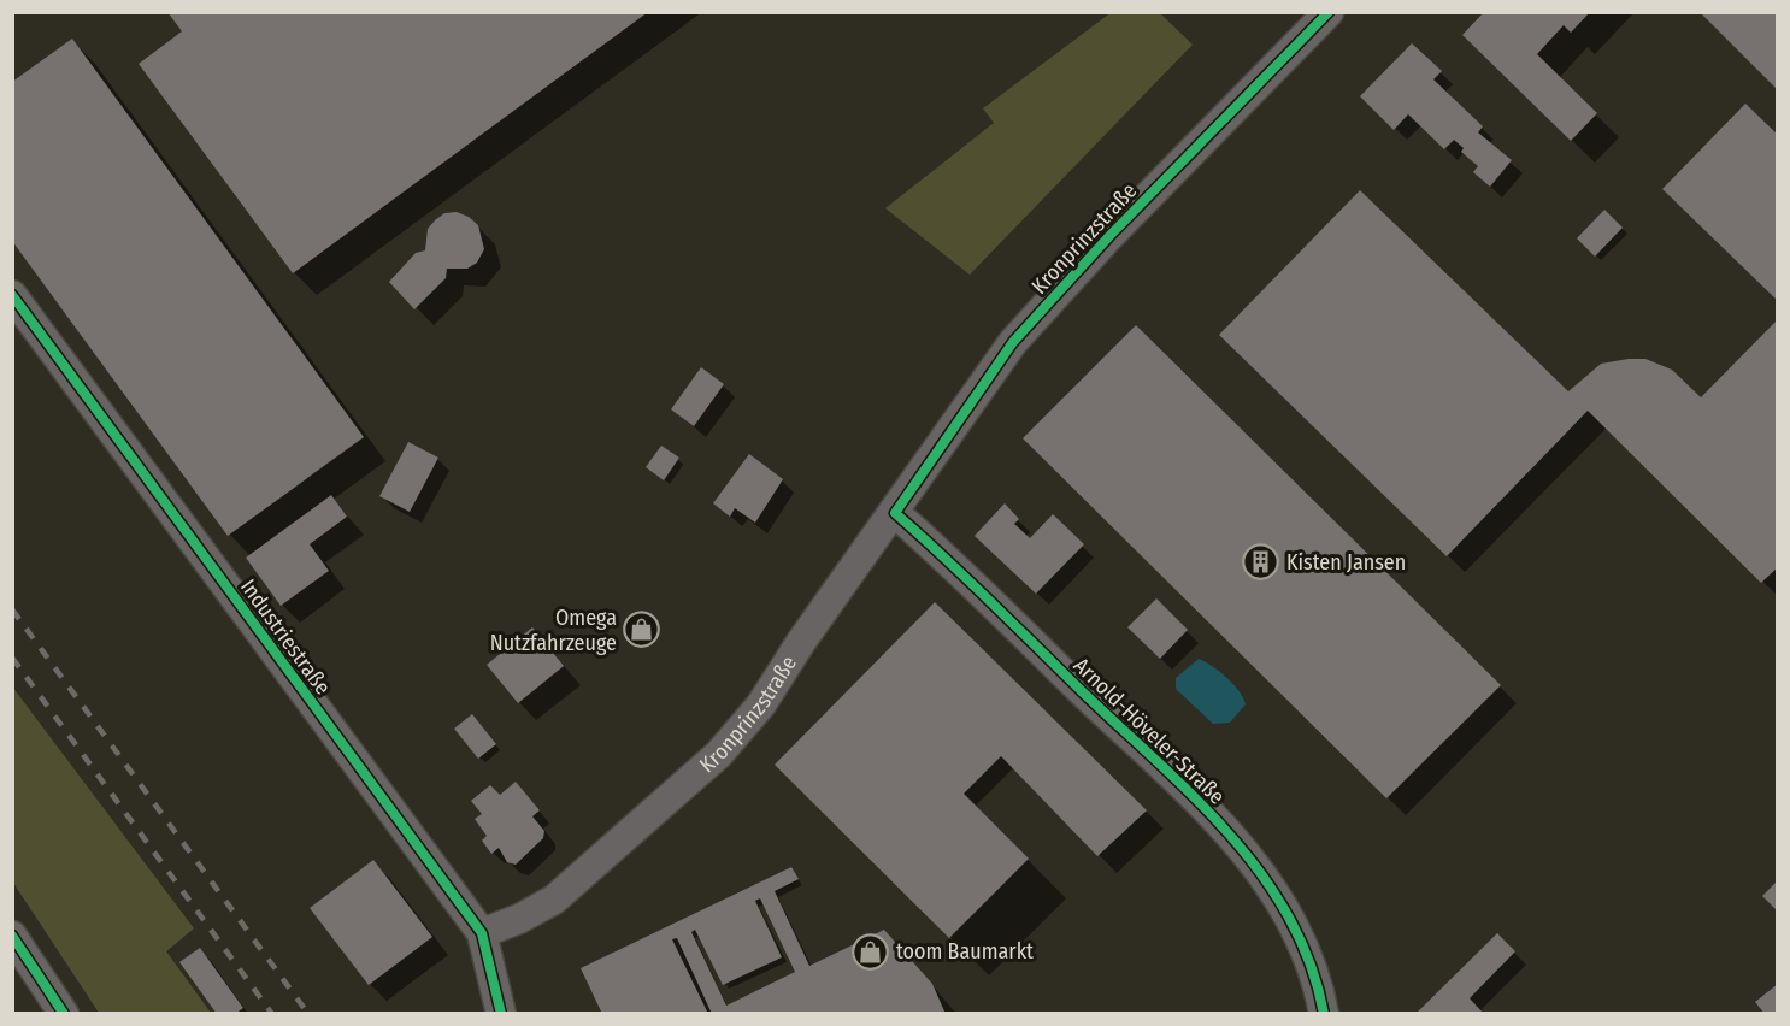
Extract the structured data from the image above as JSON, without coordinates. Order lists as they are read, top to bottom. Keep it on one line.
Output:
{"streets":{"street":["Kronprinzstraße","Industriestraße","Arnold-Höveler-Straße"]},"crossings":[["Kronprinzstraße","Industriestraße"],["Kronprinzstraße","Arnold-Höveler-Straße"]],"places":{"building":["Kisten Jansen"],"shop":["Omega Nutzfahrzeuge","toom Baumarkt"]}}
